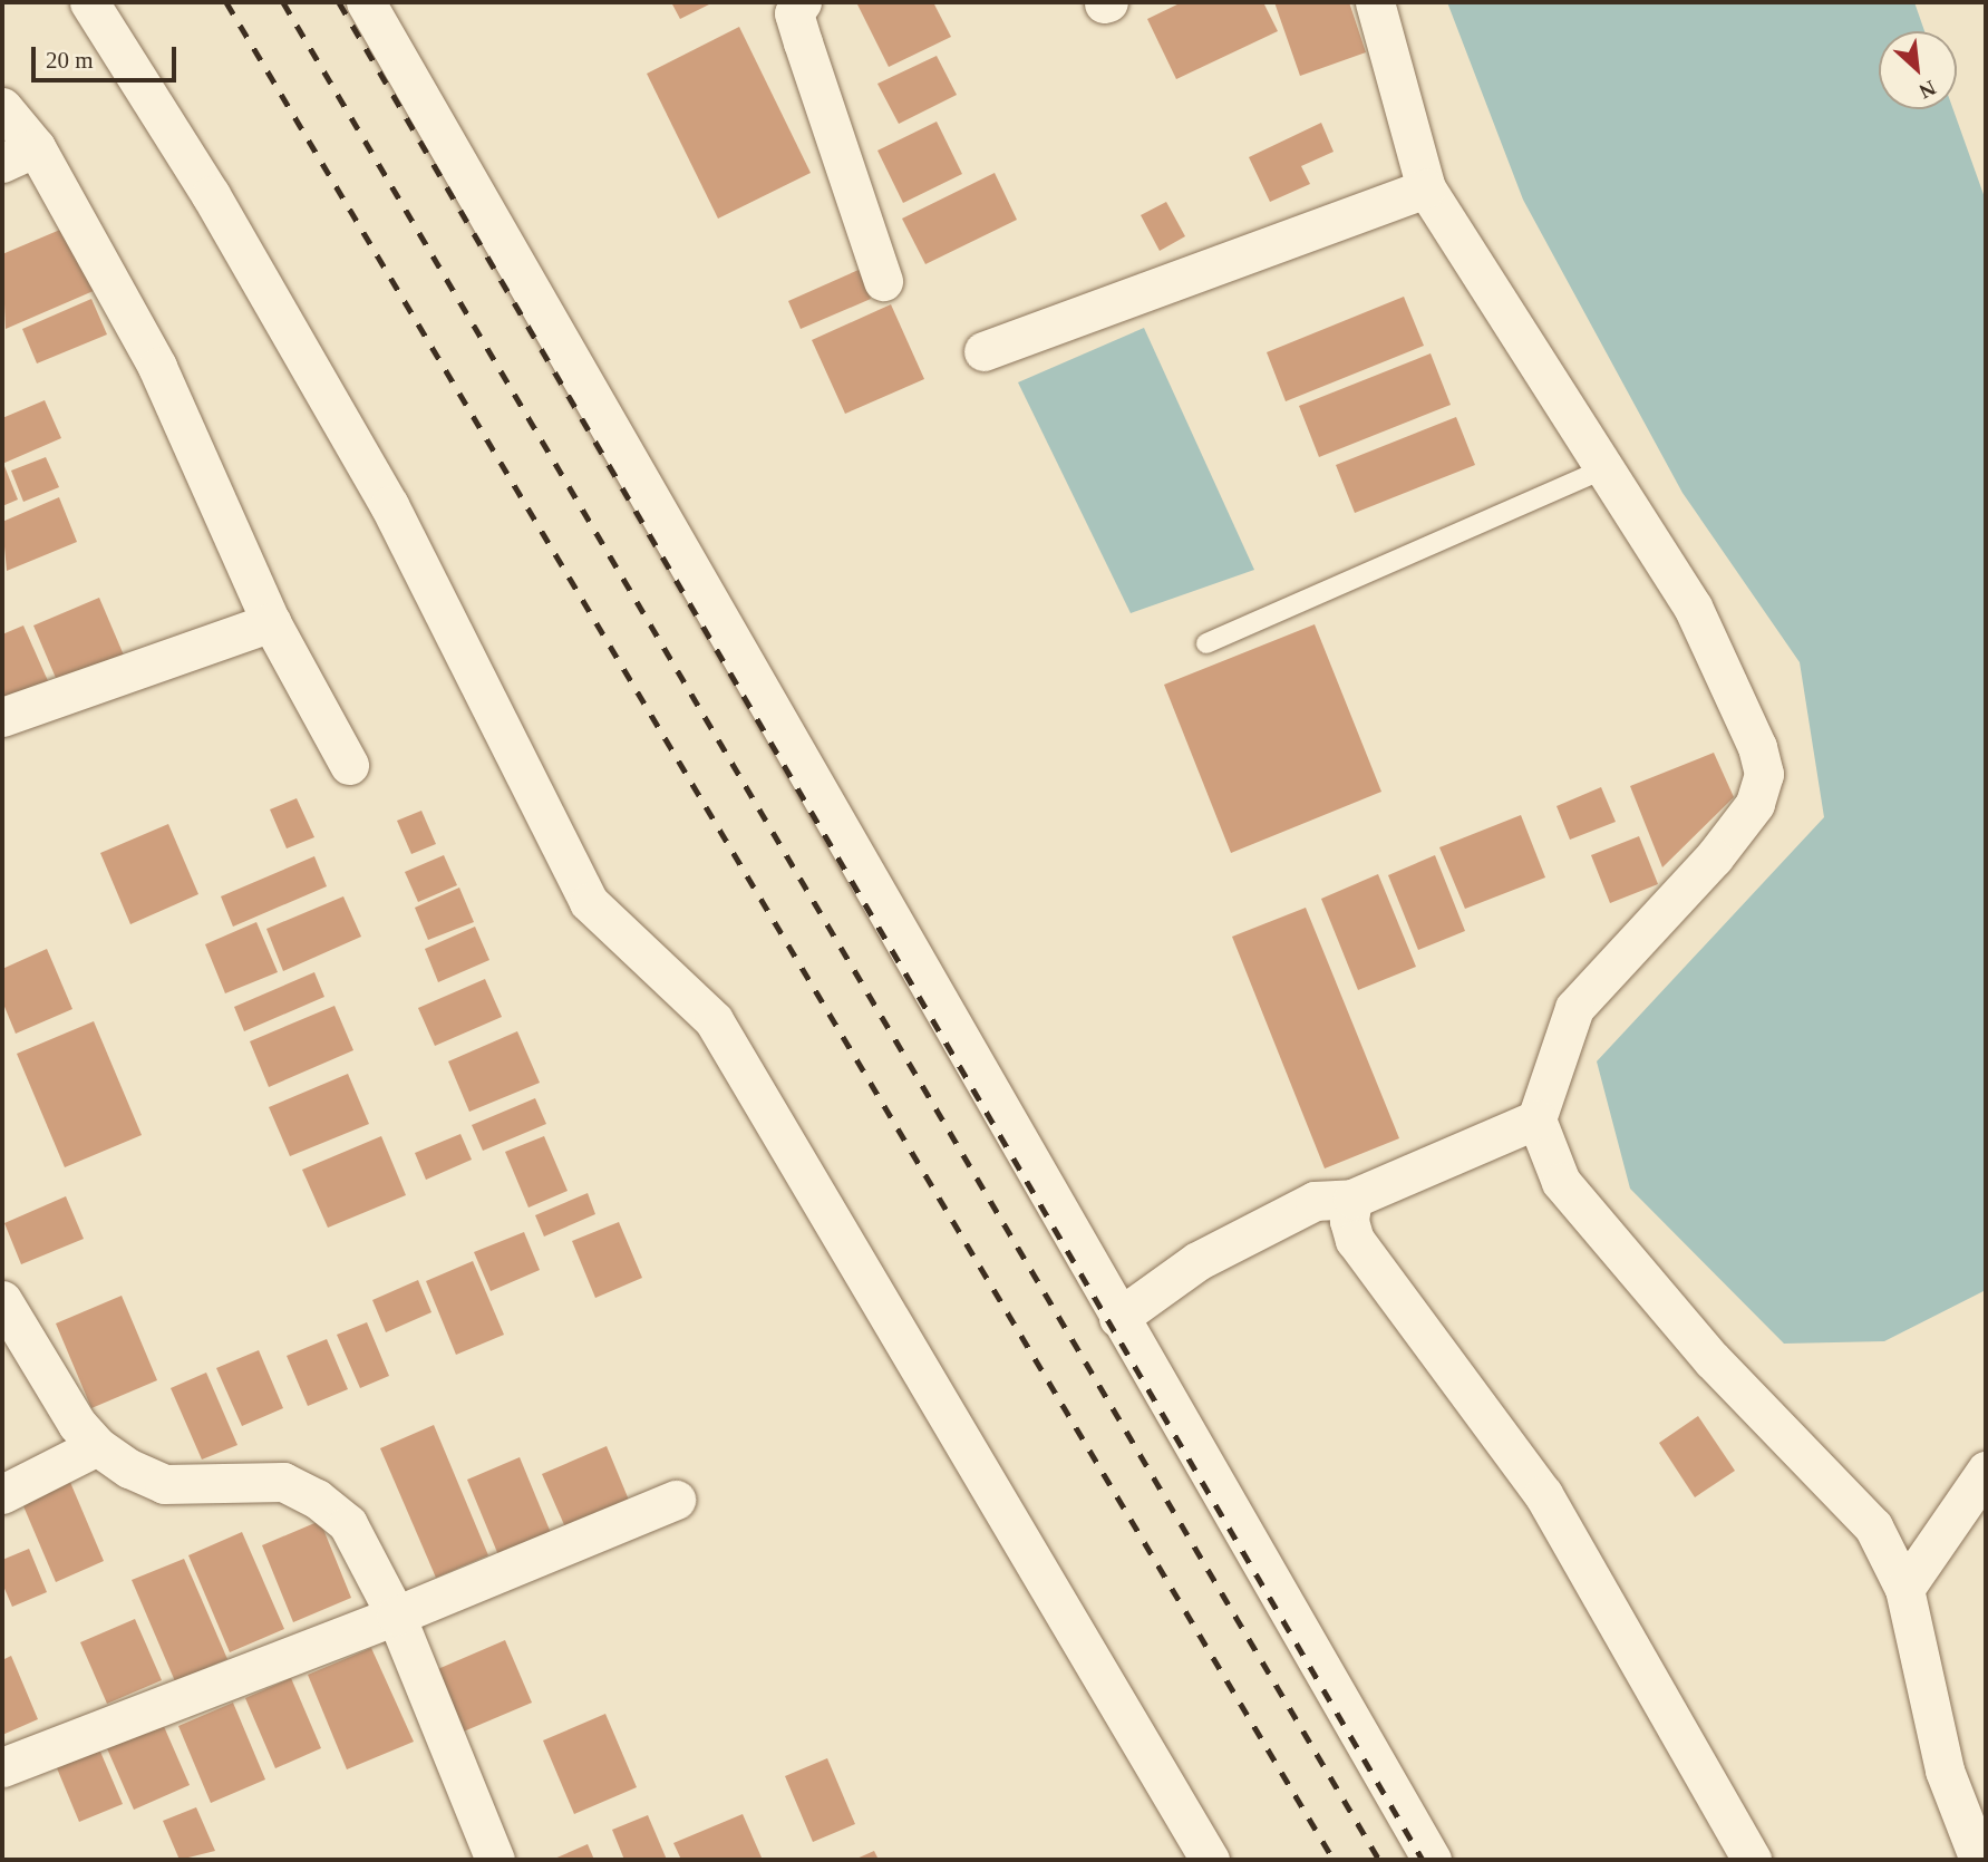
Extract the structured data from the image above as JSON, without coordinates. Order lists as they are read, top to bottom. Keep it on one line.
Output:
{"scale_bar":"20 m","north":"bottom right"}
